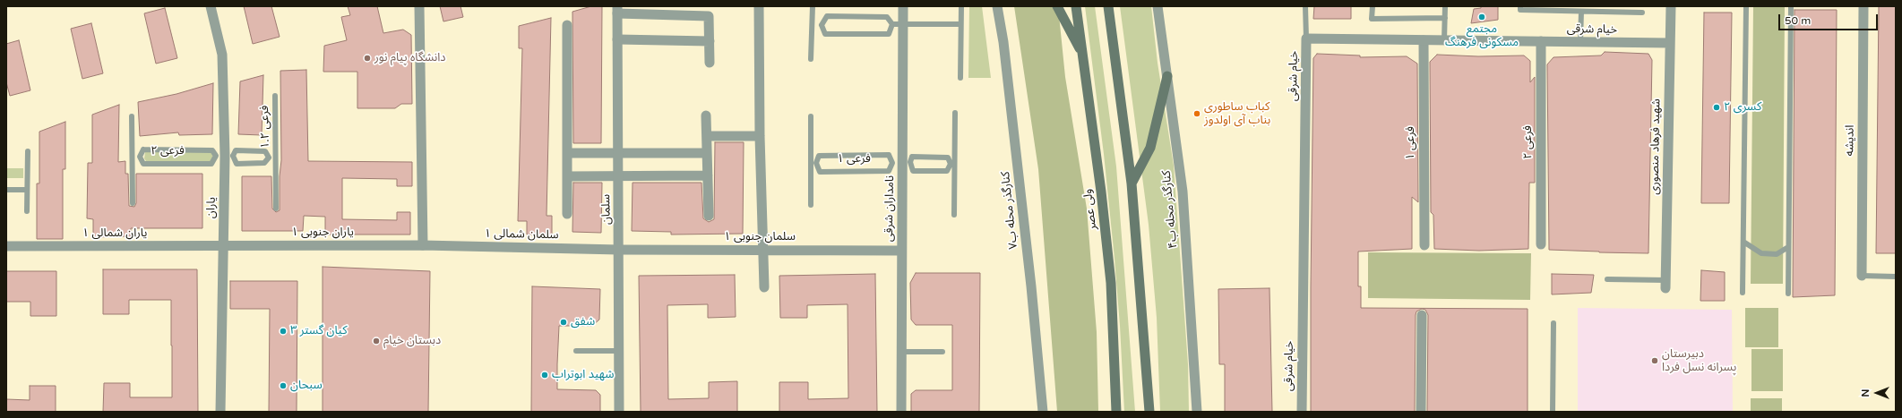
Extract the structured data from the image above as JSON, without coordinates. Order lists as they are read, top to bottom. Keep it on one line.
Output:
{"streets":{"main road":["ولی عصر"],"street":["خیام شرقی","اندیشه","فرعی ۲","فرعی ۱","شهید فرهاد منصوری","یاران","نامداران شرقی","سلمان","کنارگذر محله ب۴","کنارگذر محله ب۷","یاران جنوبی ۱","یاران شمالی ۱","سلمان شمالی ۱","سلمان جنوبی ۱"],"lane":["فرعی ۱.۲"]},"crossings":[["خیام شرقی","فرعی ۲"],["خیام شرقی","فرعی ۱"],["خیام شرقی","شهید فرهاد منصوری"],["فرعی ۲","یاران"],["فرعی ۱","نامداران شرقی"],["یاران","یاران جنوبی ۱"],["یاران","یاران شمالی ۱"],["نامداران شرقی","سلمان جنوبی ۱"],["سلمان","سلمان شمالی ۱"],["سلمان","سلمان جنوبی ۱"],["یاران جنوبی ۱","یاران شمالی ۱"],["یاران جنوبی ۱","سلمان شمالی ۱"],["سلمان شمالی ۱","سلمان جنوبی ۱"]],"places":["مجتمع مسکونی فرهنگ","دانشگاه پیام نور","کسری ۲","کباب ساطوری بناب آی اولدوز","شفق","کیان گستر ۳","دبستان خیام","دبیرستان پسرانه نسل فردا","شهید ابوتراب","سبحان"],"scale_bar":"50 m","north":"left"}
